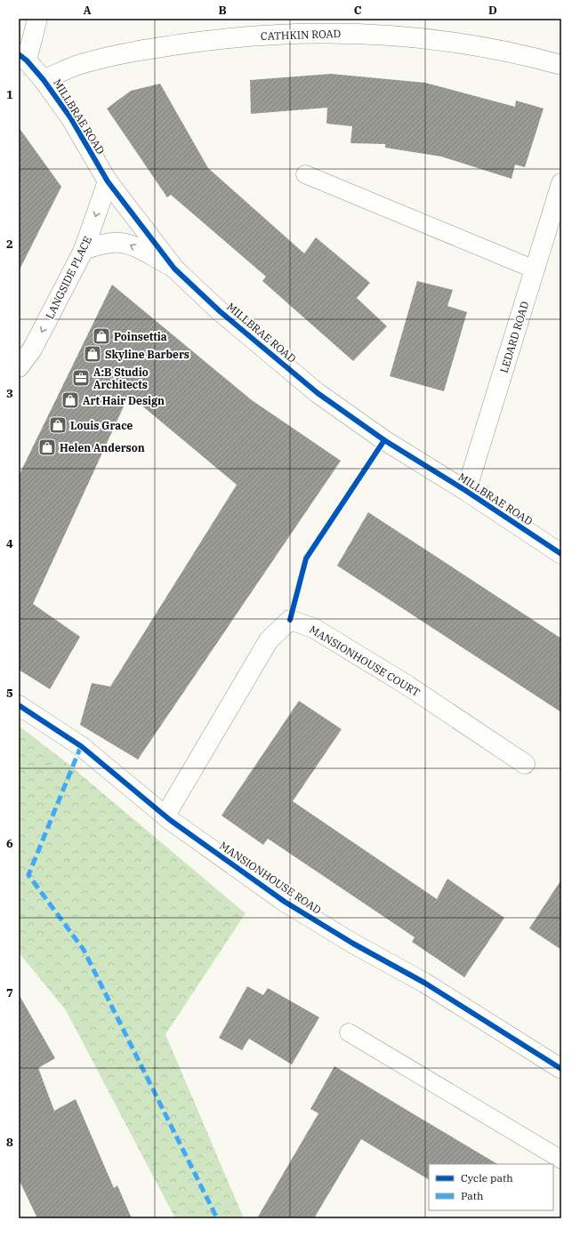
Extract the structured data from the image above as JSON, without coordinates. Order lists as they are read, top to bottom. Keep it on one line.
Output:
{"streets":{"street":["CATHKIN ROAD","MILLBRAE ROAD","LANGSIDE PLACE","LEDARD ROAD","MANSIONHOUSE COURT","MANSIONHOUSE ROAD"]},"crossings":[["CATHKIN ROAD","MILLBRAE ROAD"],["MILLBRAE ROAD","LANGSIDE PLACE"],["MILLBRAE ROAD","LEDARD ROAD"],["MANSIONHOUSE COURT","MANSIONHOUSE ROAD"]],"one_way":["LANGSIDE PLACE"],"places":{"shop":["Poinsettia","Skyline Barbers","Art Hair Design","Louis Grace","Helen Anderson"],"office":["A:B Studio Architects"]},"legend":["Cycle path","Path"],"grid":{"columns":["A","B","C","D"],"rows":["1","2","3","4","5","6","7","8"]}}
